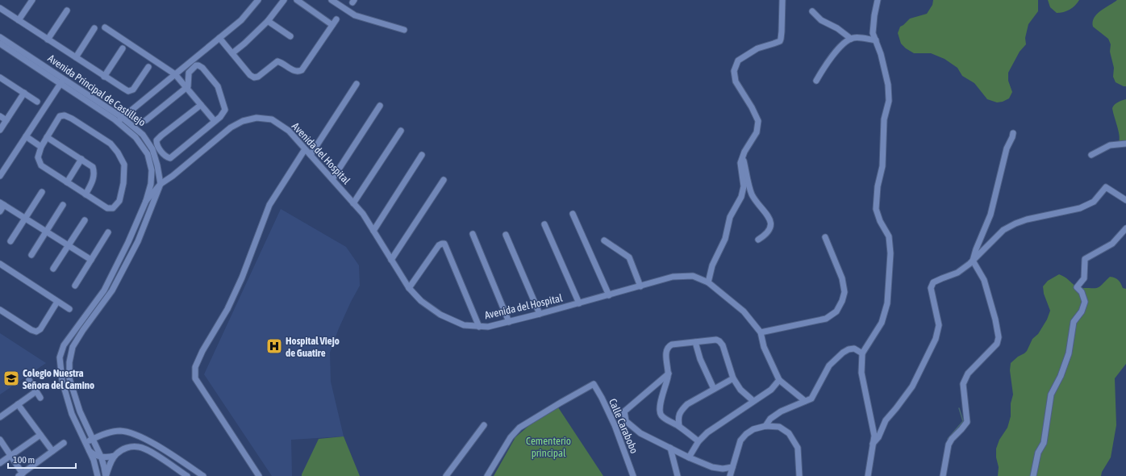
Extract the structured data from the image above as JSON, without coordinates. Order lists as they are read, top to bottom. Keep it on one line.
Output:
{"streets":{"street":["Avenida Principal de Castillejo","Avenida del Hospital","Calle Carabobo"]},"crossings":[["Avenida Principal de Castillejo","Avenida del Hospital"]],"parks":["Cementerio principal"],"places":{"hospital":["Hospital Viejo de Guatire"],"school or university":["Colegio Nuestra Señora del Camino"]},"scale_bar":"100 m"}
